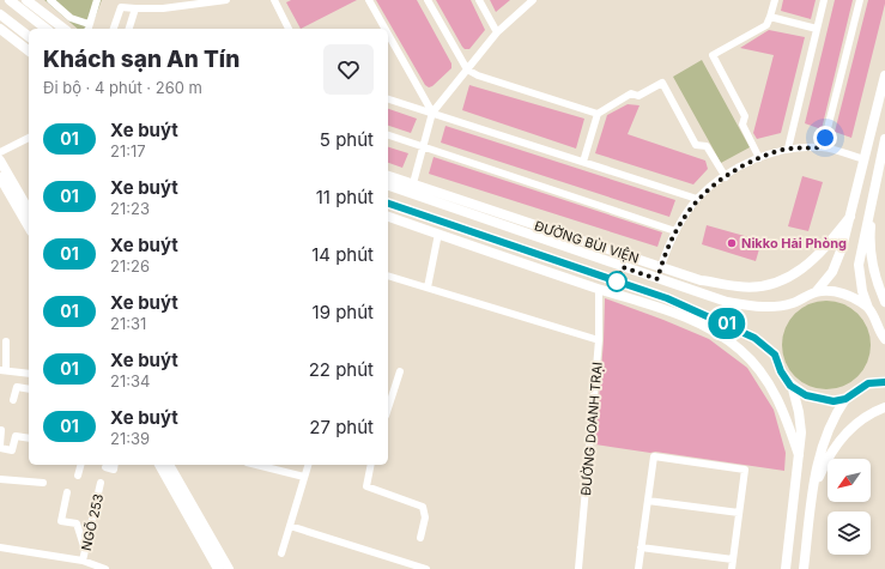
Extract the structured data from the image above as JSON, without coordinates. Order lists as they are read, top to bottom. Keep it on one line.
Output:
{"streets":{"main road":["ĐƯỜNG BÙI VIỆN"],"street":["ĐƯỜNG DOANH TRẠI","NGÕ 253"]},"places":["Nikko Hải Phòng"],"lines":["bus line 01"],"north":"bottom left","page":{"on_map":"01","heading":["Khách sạn An Tín","Đi bộ · 4 phút · 260 m"],"list":[{"mark":"01","name":"Xe buýt","note":"21:17","value":"5 phút"},{"mark":"01","name":"Xe buýt","note":"21:23","value":"11 phút"},{"mark":"01","name":"Xe buýt","note":"21:26","value":"14 phút"},{"mark":"01","name":"Xe buýt","note":"21:31","value":"19 phút"},{"mark":"01","name":"Xe buýt","note":"21:34","value":"22 phút"},{"mark":"01","name":"Xe buýt","note":"21:39","value":"27 phút"}]}}
